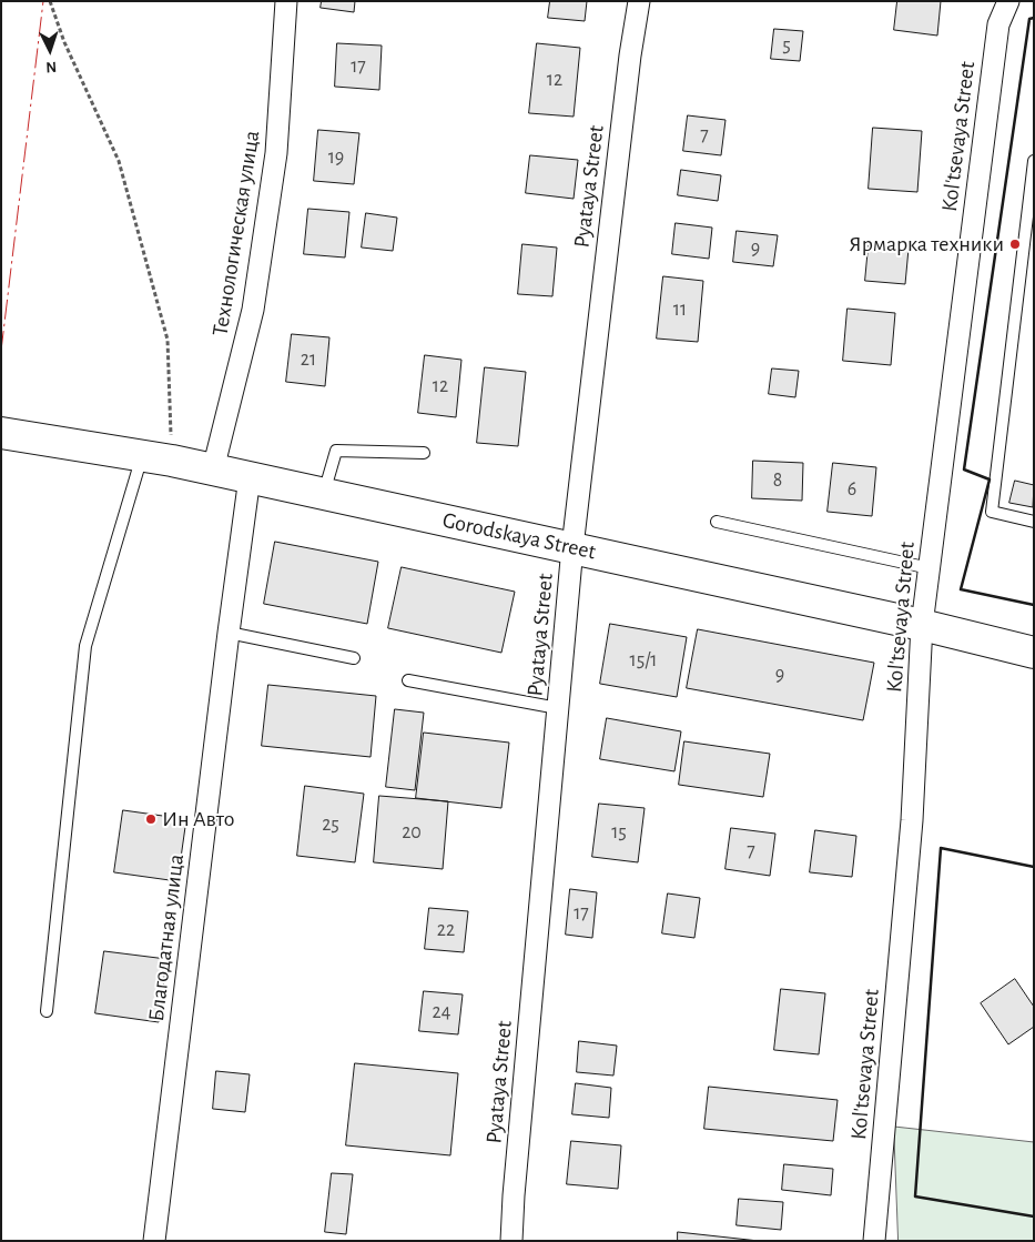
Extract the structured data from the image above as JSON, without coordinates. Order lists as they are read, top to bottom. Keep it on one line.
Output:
{"streets":{"street":["Kol'tsevaya Street","Pyataya Street","Технологическая улица","Gorodskaya Street","Благодатная улица"]},"crossings":[["Kol'tsevaya Street","Gorodskaya Street"],["Pyataya Street","Gorodskaya Street"],["Технологическая улица","Gorodskaya Street"],["Gorodskaya Street","Благодатная улица"]],"places":["Ярмарка техники","Ин Авто"],"house_numbers":["5","17","12","7","19","9","11","21","12","8","6","15/1","9","25","20","15","7","17","22","24"],"north":"bottom"}
